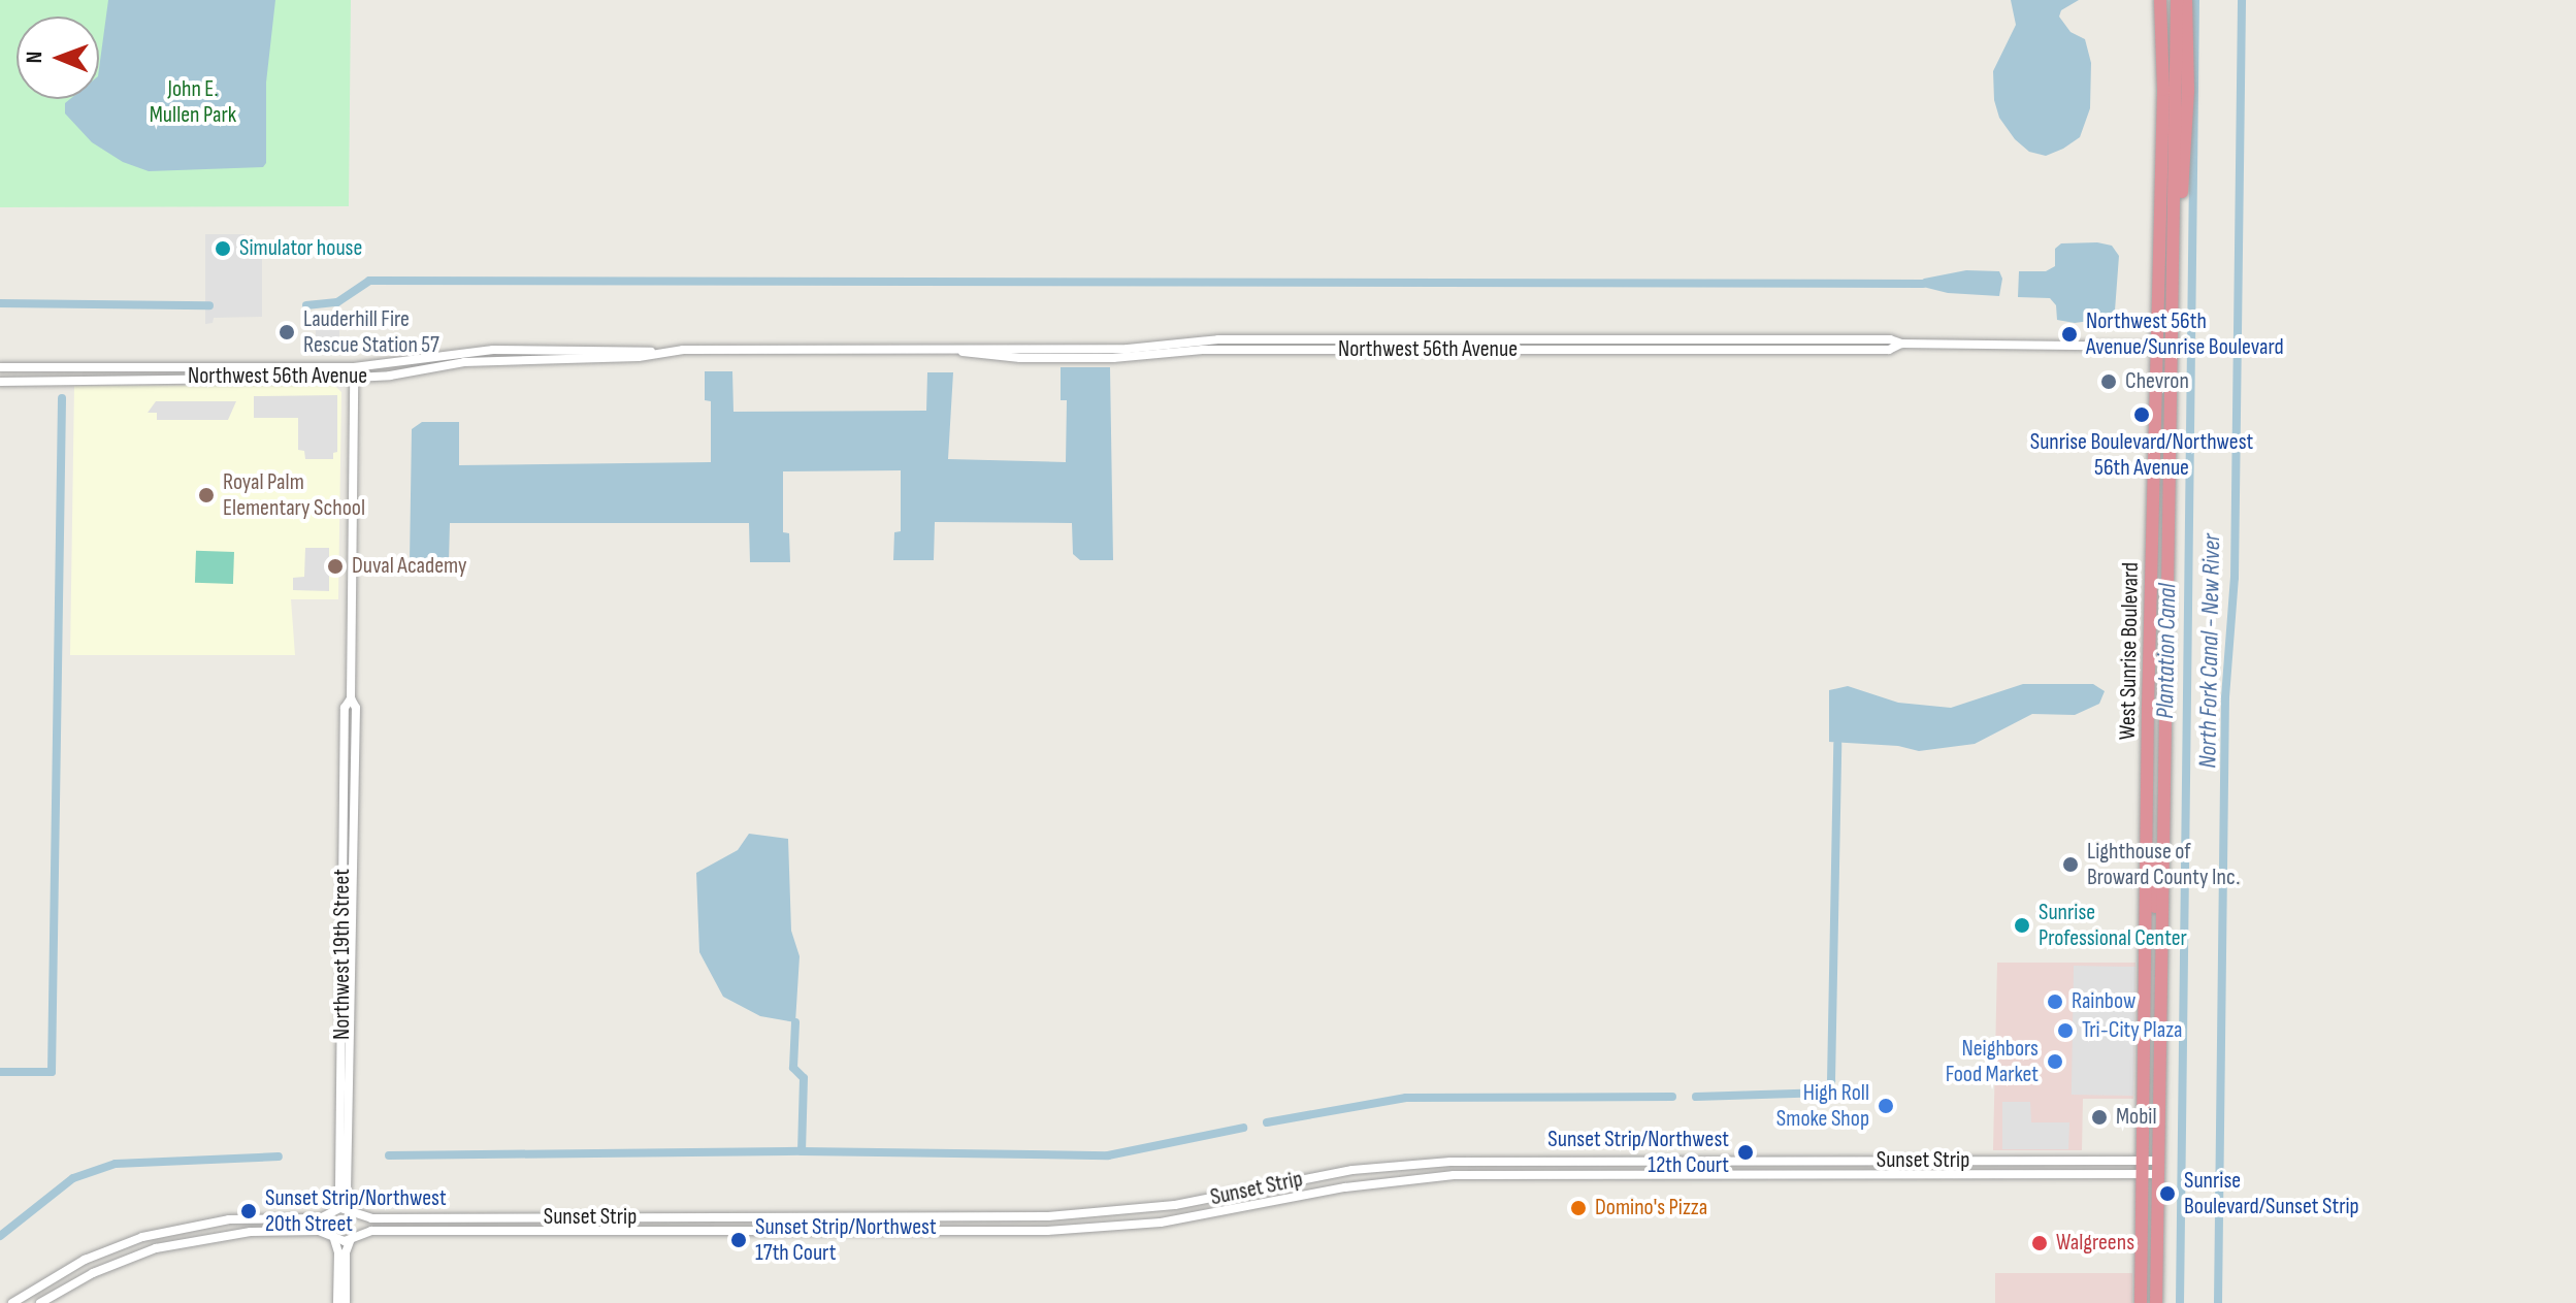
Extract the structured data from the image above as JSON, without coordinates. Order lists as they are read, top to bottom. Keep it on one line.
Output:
{"streets":{"highway":["West Sunrise Boulevard"],"street":["Northwest 56th Avenue","Northwest 19th Street","Sunset Strip"]},"crossings":[["Northwest 56th Avenue","West Sunrise Boulevard"],["Northwest 56th Avenue","Northwest 19th Street"],["West Sunrise Boulevard","Sunset Strip"],["Northwest 19th Street","Sunset Strip"]],"water":["Plantation Canal","North Fork Canal - New River"],"parks":["John E. Mullen Park"],"places":["Simulator house","Lauderhill Fire Rescue Station 57","Northwest 56th Avenue/Sunrise Boulevard","Chevron","Sunrise Boulevard/Northwest 56th Avenue","Royal Palm Elementary School","Duval Academy","Lighthouse of Broward County Inc.","Sunrise Professional Center","Rainbow","Tri-City Plaza","Neighbors Food Market","High Roll Smoke Shop","Mobil","Sunset Strip/Northwest 12th Court","Sunrise Boulevard/Sunset Strip","Domino's Pizza","Sunset Strip/Northwest 20th Street","Sunset Strip/Northwest 17th Court","Walgreens"],"north":"left"}
